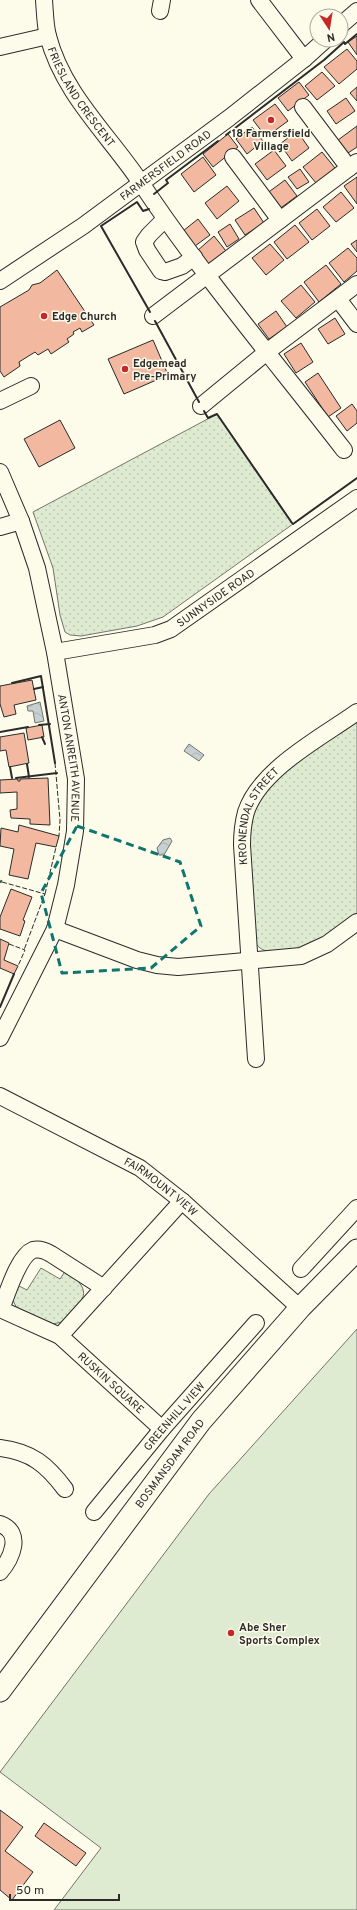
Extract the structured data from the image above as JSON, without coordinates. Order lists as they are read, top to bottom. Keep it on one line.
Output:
{"streets":{"main road":["BOSMANSDAM ROAD"],"street":["FRIESLAND CRESCENT","FARMERSFIELD ROAD","SUNNYSIDE ROAD","ANTON ANREITH AVENUE","KRONENDAL STREET","FAIRMOUNT VIEW","RUSKIN SQUARE","GREENHILL VIEW"]},"crossings":[["FRIESLAND CRESCENT","FARMERSFIELD ROAD"],["SUNNYSIDE ROAD","ANTON ANREITH AVENUE"],["FAIRMOUNT VIEW","BOSMANSDAM ROAD"],["RUSKIN SQUARE","GREENHILL VIEW"]],"places":["18 Farmersfield Village","Edge Church","Edgemead Pre-Primary","Abe Sher Sports Complex"],"scale_bar":"50 m","north":"bottom"}
